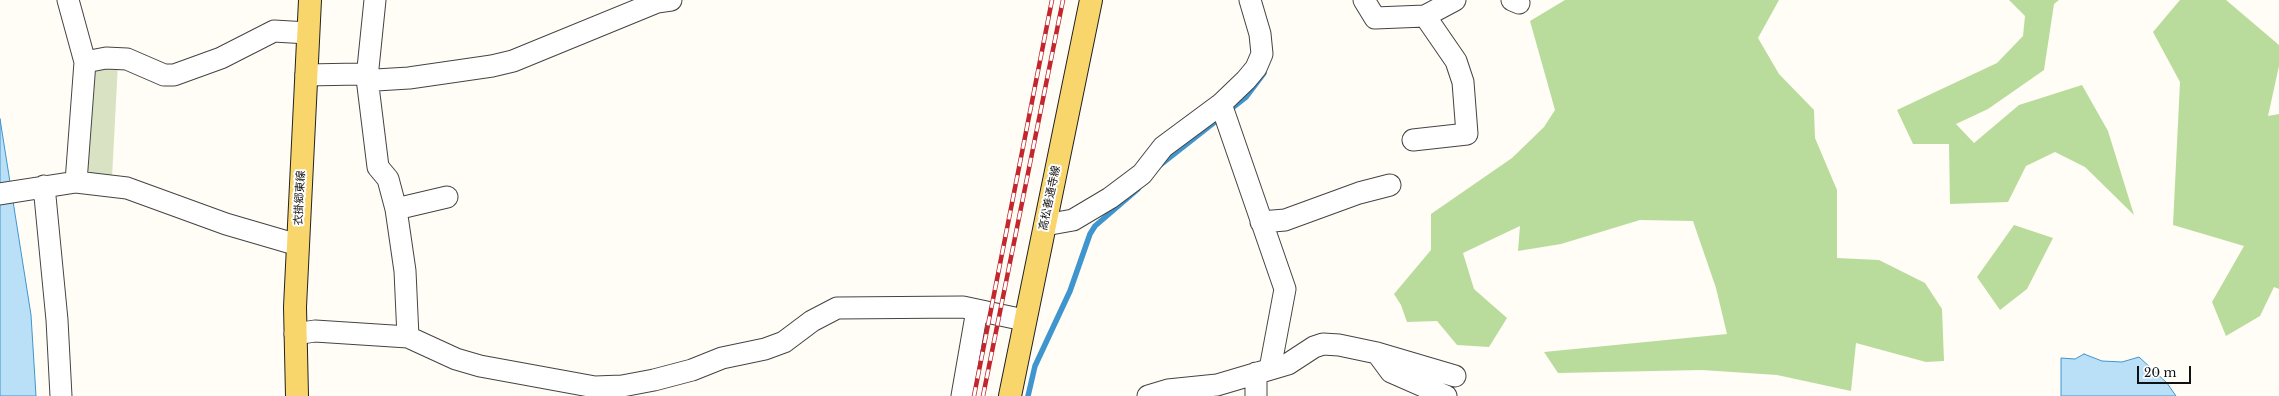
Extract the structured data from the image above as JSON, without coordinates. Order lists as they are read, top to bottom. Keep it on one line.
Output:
{"streets":{"main road":["衣掛郷東線","高松善通寺線"]},"scale_bar":"20 m"}
